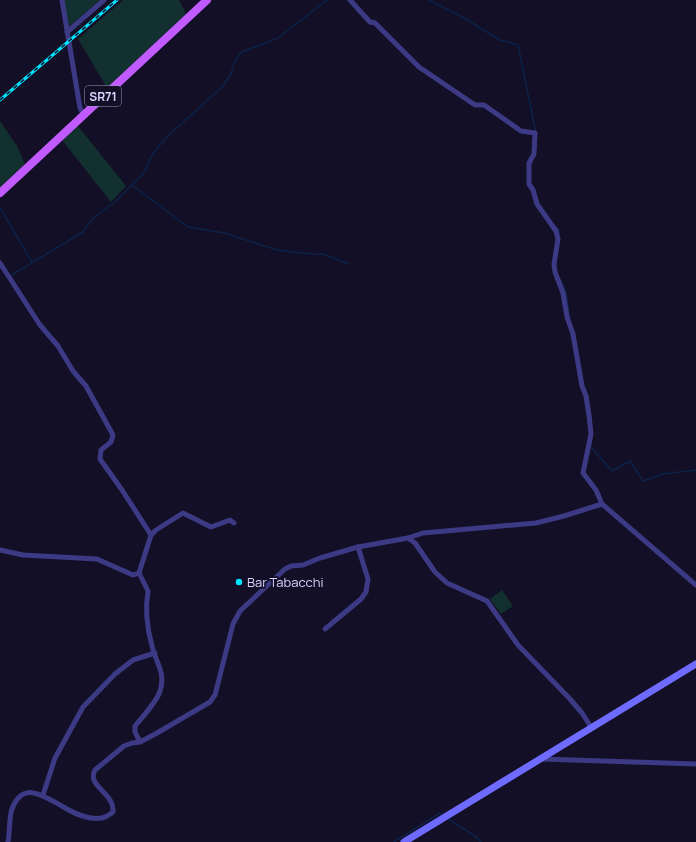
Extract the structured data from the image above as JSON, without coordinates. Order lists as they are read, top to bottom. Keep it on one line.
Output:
{"streets":{"main road":["SR71"]},"places":["Bar Tabacchi"]}
